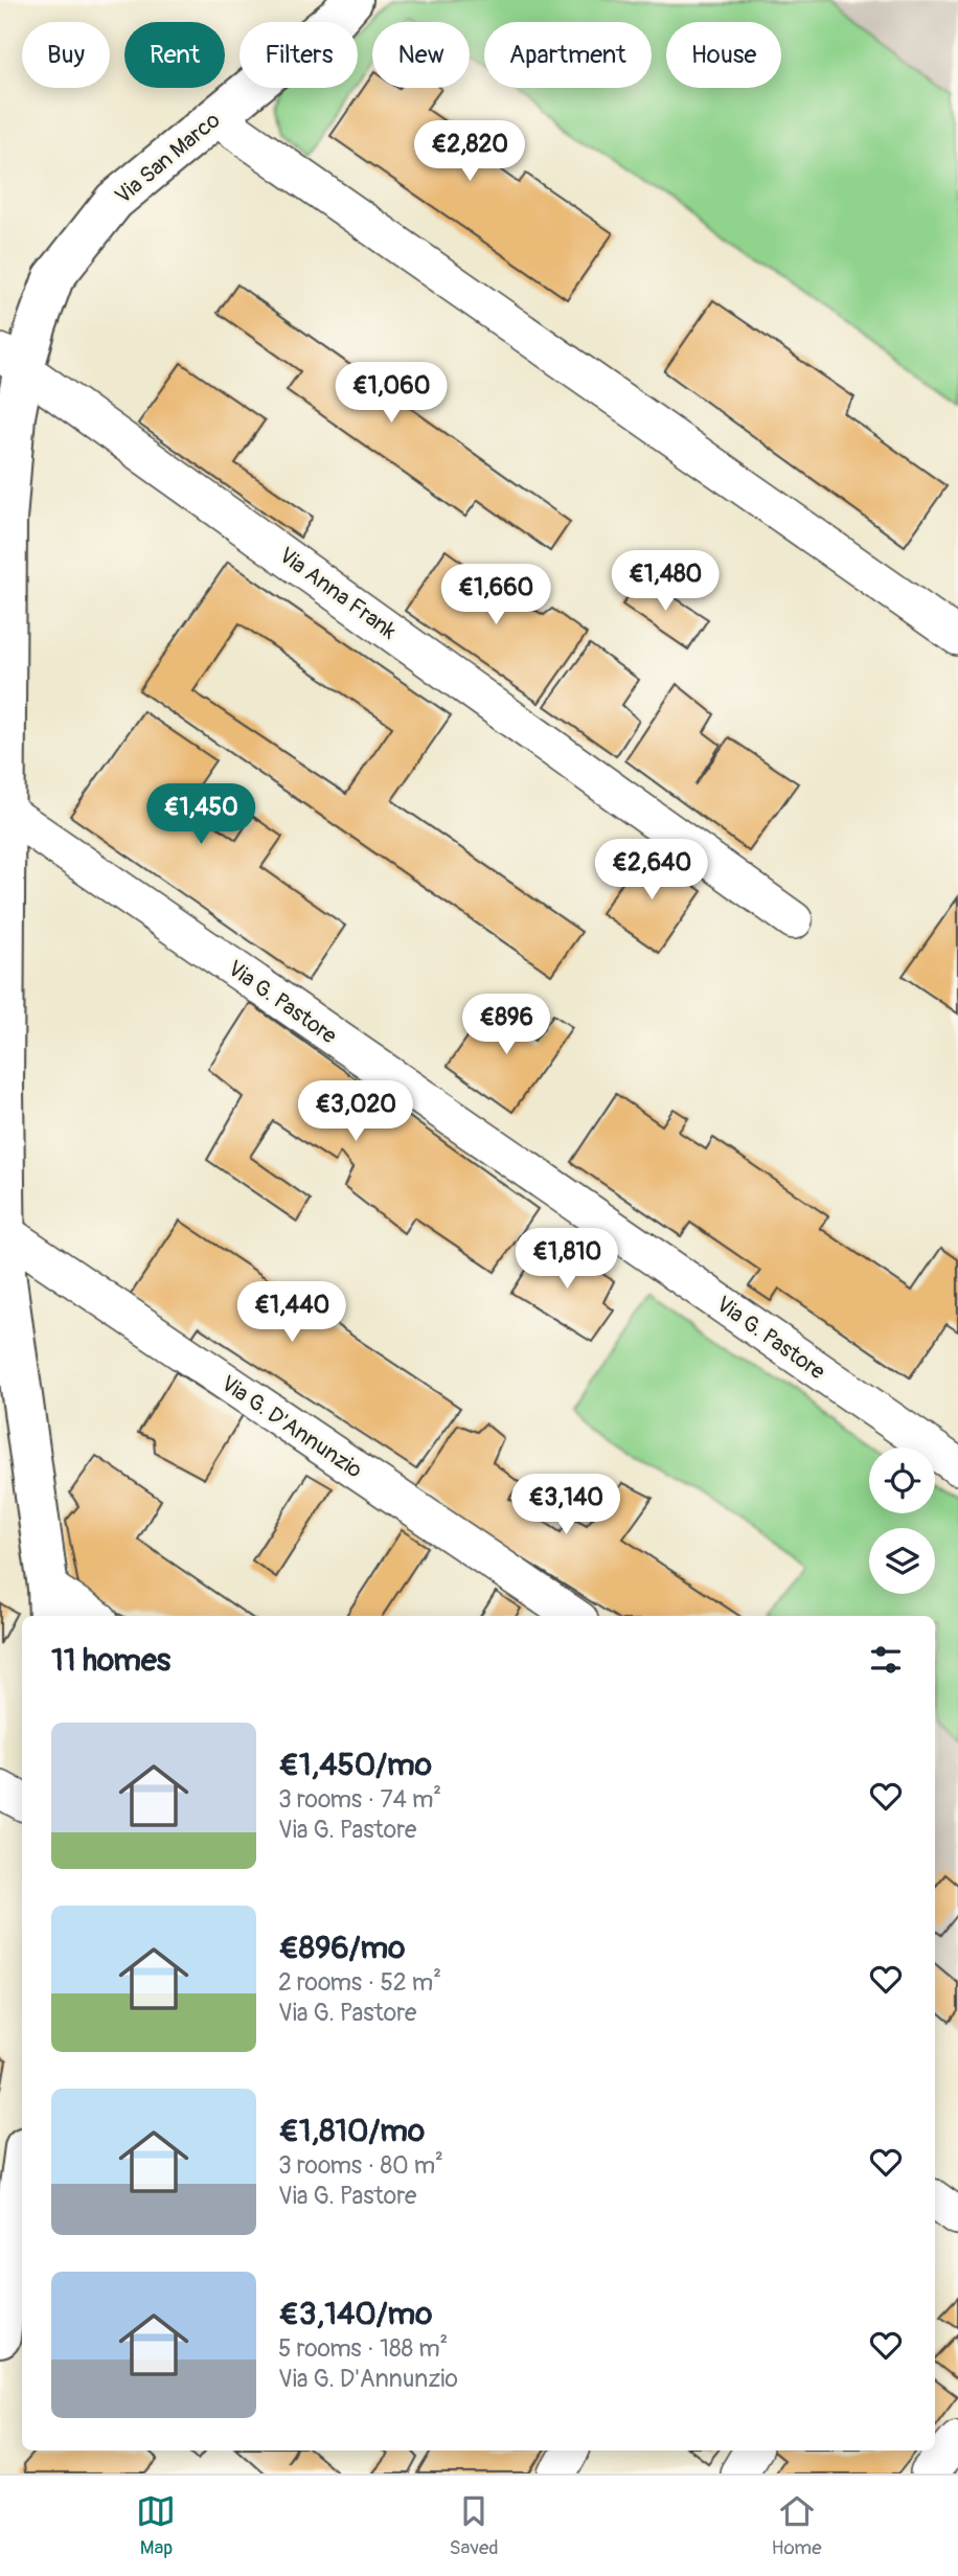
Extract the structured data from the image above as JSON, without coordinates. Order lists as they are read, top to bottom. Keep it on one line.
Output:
{"streets":{"main road":["Via San Marco"],"street":["Via Anna Frank","Via G. Pastore","Via G. D'Annunzio"]},"crossings":[["Via San Marco","Via Anna Frank"],["Via San Marco","Via G. Pastore"],["Via San Marco","Via G. D'Annunzio"]],"page":{"chip":["Buy","Rent","Filters","New","Apartment","House"],"price":["€2,820","€1,060","€1,480","€1,660","€1,450","€2,640","€896","€3,020","€1,810","€1,440","€3,140"],"heading":"11 homes","list":[{"name":"€1,450/mo","note":"3 rooms · 74 m² · Via G. Pastore"},{"name":"€896/mo","note":"2 rooms · 52 m² · Via G. Pastore"},{"name":"€1,810/mo","note":"3 rooms · 80 m² · Via G. Pastore"},{"name":"€3,140/mo","note":"5 rooms · 188 m² · Via G. D'Annunzio"}],"tabs":["Map","Saved","Home"]}}
